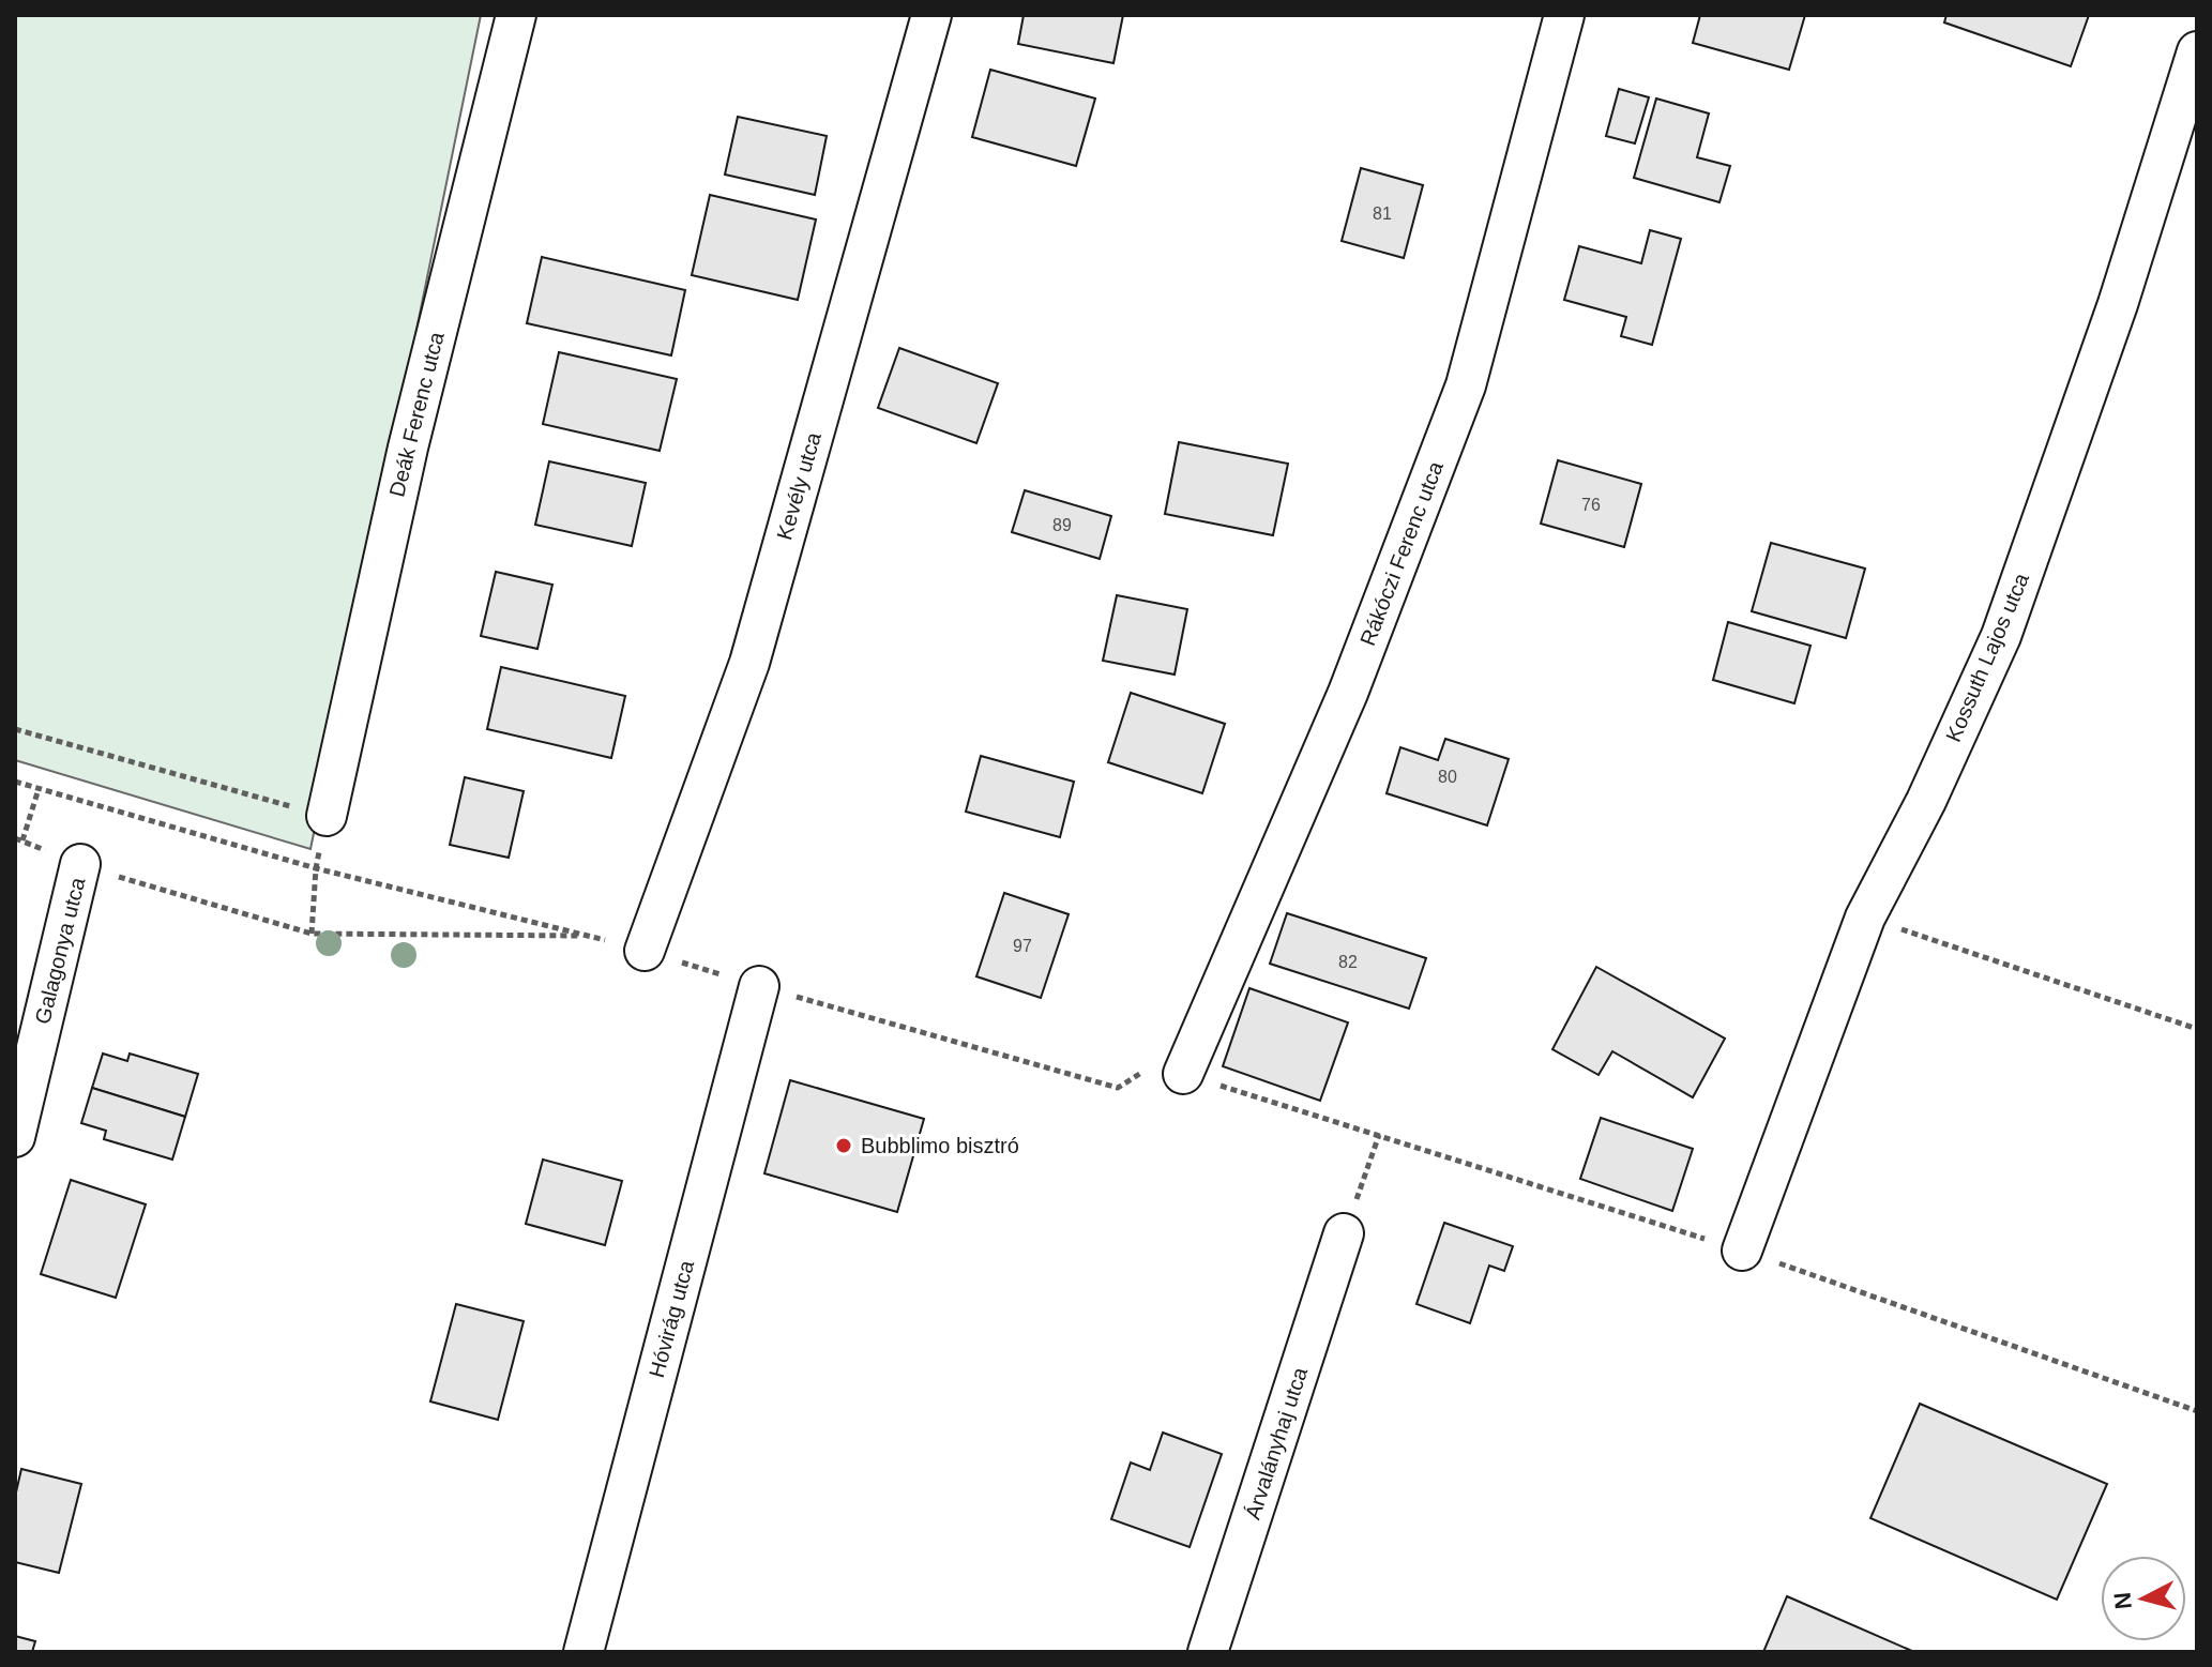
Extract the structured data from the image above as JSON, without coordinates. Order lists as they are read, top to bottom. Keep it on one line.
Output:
{"streets":{"street":["Deák Ferenc utca","Kevély utca","Rákóczi Ferenc utca","Kossuth Lajos utca","Galagonya utca","Hóvirág utca","Árvalányhaj utca"]},"places":["Bubblimo bisztró"],"house_numbers":["81","76","89","80","97","82"],"north":"left"}
